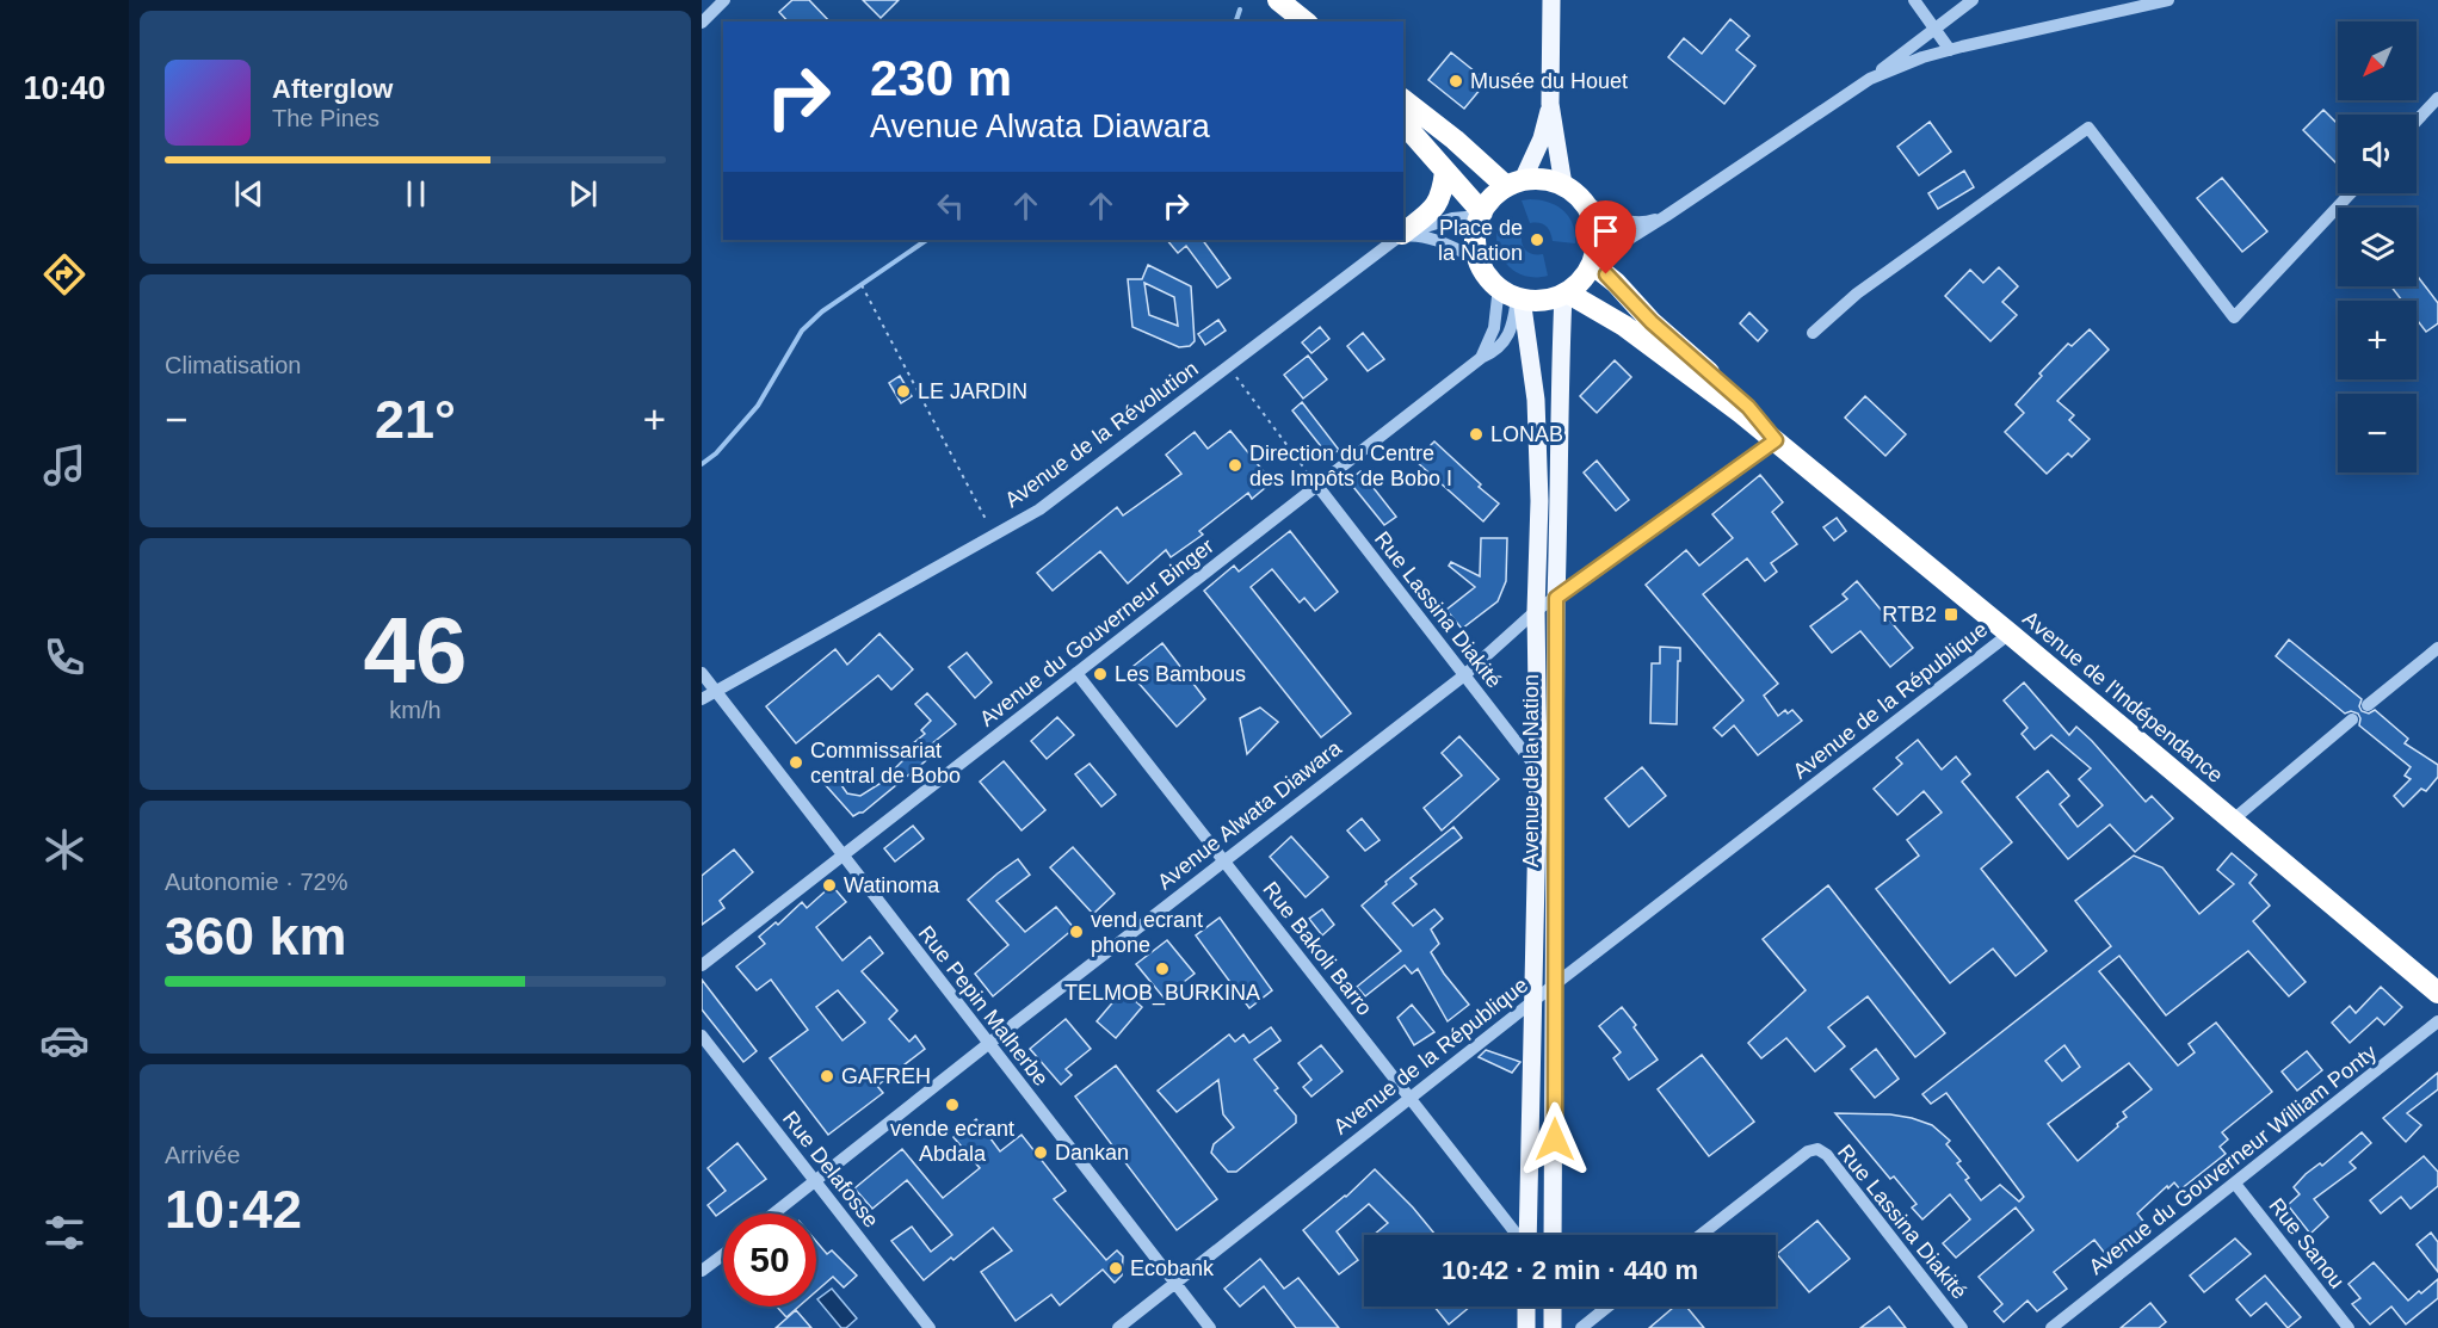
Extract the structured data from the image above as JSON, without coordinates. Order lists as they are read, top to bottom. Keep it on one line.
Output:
{"streets":{"highway":["Avenue de l'Indépendance"],"main road":["Avenue de la Nation"],"street":["Avenue de la Révolution","Rue Lassina Diakité","Avenue du Gouverneur Binger","Avenue de la République","Avenue Alwata Diawara","Rue Bakoli Barro","Rue Pepin Malherbe","Avenue du Gouverneur William Ponty","Rue Delafosse","Rue Sanou"]},"crossings":[["Avenue de la Révolution","Rue Pepin Malherbe"],["Rue Lassina Diakité","Avenue du Gouverneur Binger"],["Rue Lassina Diakité","Avenue de la Nation"],["Rue Lassina Diakité","Avenue Alwata Diawara"],["Avenue du Gouverneur Binger","Avenue de l'Indépendance"],["Avenue du Gouverneur Binger","Avenue de la Nation"],["Avenue du Gouverneur Binger","Rue Bakoli Barro"],["Avenue du Gouverneur Binger","Rue Pepin Malherbe"],["Avenue de l'Indépendance","Avenue de la République"],["Avenue de l'Indépendance","Avenue de la Nation"],["Avenue de l'Indépendance","Avenue Alwata Diawara"],["Avenue de la République","Avenue de la Nation"],["Avenue de la République","Rue Bakoli Barro"],["Avenue de la République","Rue Pepin Malherbe"],["Avenue de la Nation","Avenue Alwata Diawara"],["Avenue Alwata Diawara","Rue Bakoli Barro"],["Avenue Alwata Diawara","Rue Pepin Malherbe"],["Avenue Alwata Diawara","Rue Delafosse"],["Avenue du Gouverneur William Ponty","Rue Sanou"]],"places":{"other":["Musée du Houet","Place de la Nation","LE JARDIN","LONAB","Direction du Centre des Impôts de Bobo I","Les Bambous","Commissariat central de Bobo","Watinoma","vend ecrant phone","TELMOB_BURKINA","GAFREH","vende ecrant Abdala","Dankan","Ecobank"],"transit":["RTB2"]},"north":"bottom left","page":{"tabs":"10:40","map_buttons":["+","−"],"turn":["230 m","Avenue Alwata Diawara"],"song":["Afterglow","The Pines"],"tile":["Climatisation",["46","km/h"],["Autonomie · 72%","360 km"],["Arrivée","10:42"]],"heat":["−","21°","+"],"limit":"50","trip":"10:42 · 2 min · 440 m"}}
